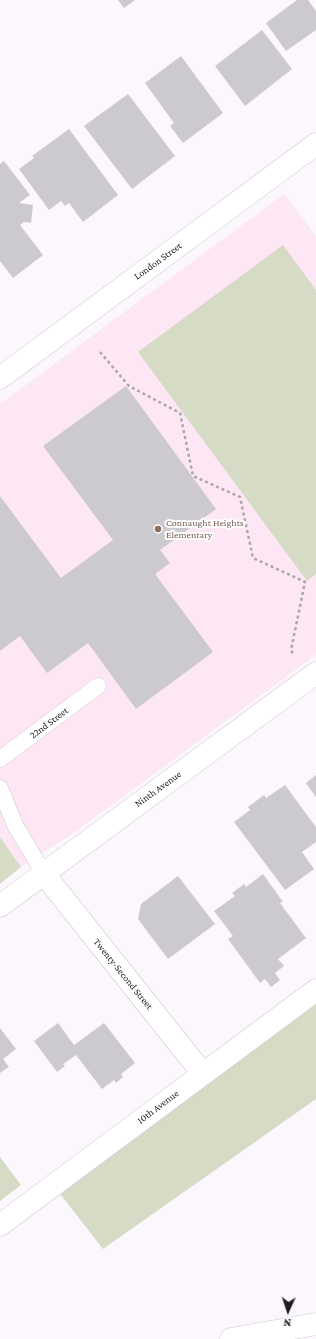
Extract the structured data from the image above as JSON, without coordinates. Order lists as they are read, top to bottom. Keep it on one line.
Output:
{"streets":{"street":["London Street","Ninth Avenue","Twenty-Second Street","10th Avenue"],"lane":["22nd Street"]},"crossings":[["Ninth Avenue","Twenty-Second Street"],["Twenty-Second Street","10th Avenue"]],"places":["Connaught Heights Elementary"],"north":"bottom"}
